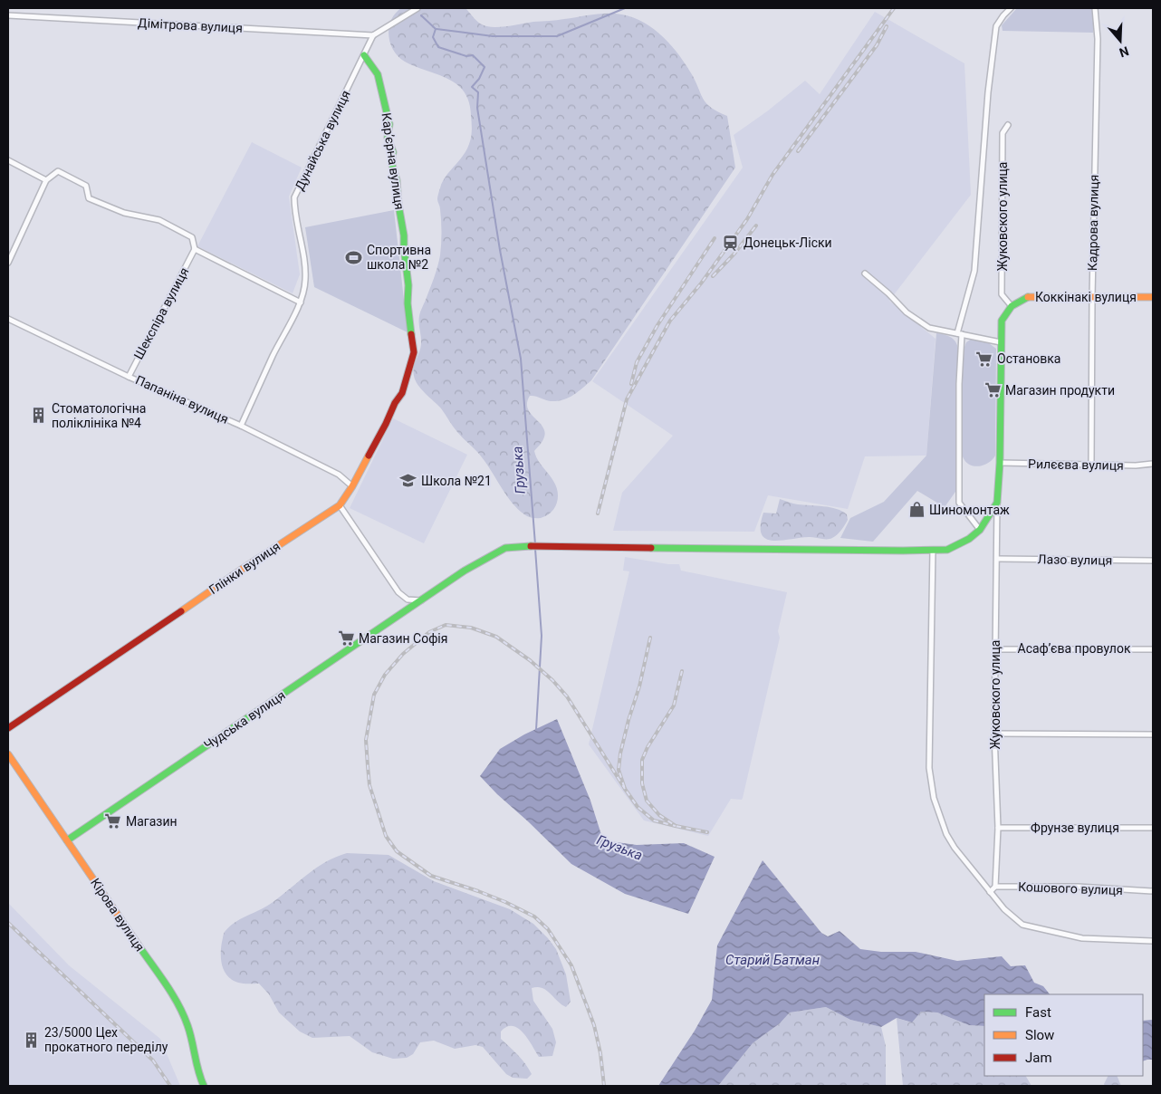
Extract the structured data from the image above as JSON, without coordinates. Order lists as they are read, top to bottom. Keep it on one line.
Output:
{"streets":{"street":["Дімітрова вулиця","Дунайська вулиця","Кар’єрна вулиця","Жуковского улица","Кадрова вулиця","Коккінакі вулиця","Шекспіра вулиця","Папаніна вулиця","Рилєєва вулиця","Лазо вулиця","Глінки вулиця","Асаф’єва провулок","Чудська вулиця","Фрунзе вулиця","Кошового вулиця","Кірова вулиця"]},"crossings":[["Дімітрова вулиця","Дунайська вулиця"],["Дунайська вулиця","Кар’єрна вулиця"],["Дунайська вулиця","Папаніна вулиця"],["Кар’єрна вулиця","Глінки вулиця"],["Жуковского улица","Коккінакі вулиця"],["Жуковского улица","Лазо вулиця"],["Жуковского улица","Асаф’єва провулок"],["Жуковского улица","Фрунзе вулиця"],["Жуковского улица","Кошового вулиця"],["Кадрова вулиця","Коккінакі вулиця"],["Кадрова вулиця","Рилєєва вулиця"],["Шекспіра вулиця","Папаніна вулиця"],["Папаніна вулиця","Глінки вулиця"],["Чудська вулиця","Кірова вулиця"]],"water":["Грузька","Старий Батман"],"places":{"station":["Донецьк-Ліски"],"sports":["Спортивна школа №2"],"supermarket":["Остановка","Магазин продукти","Магазин Софія","Магазин"],"building":["Стоматологічна поліклініка №4","23/5000 Цех прокатного переділу"],"school or university":["Школа №21"],"shop":["Шиномонтаж"]},"legend":["Fast","Slow","Jam"],"north":"bottom"}
